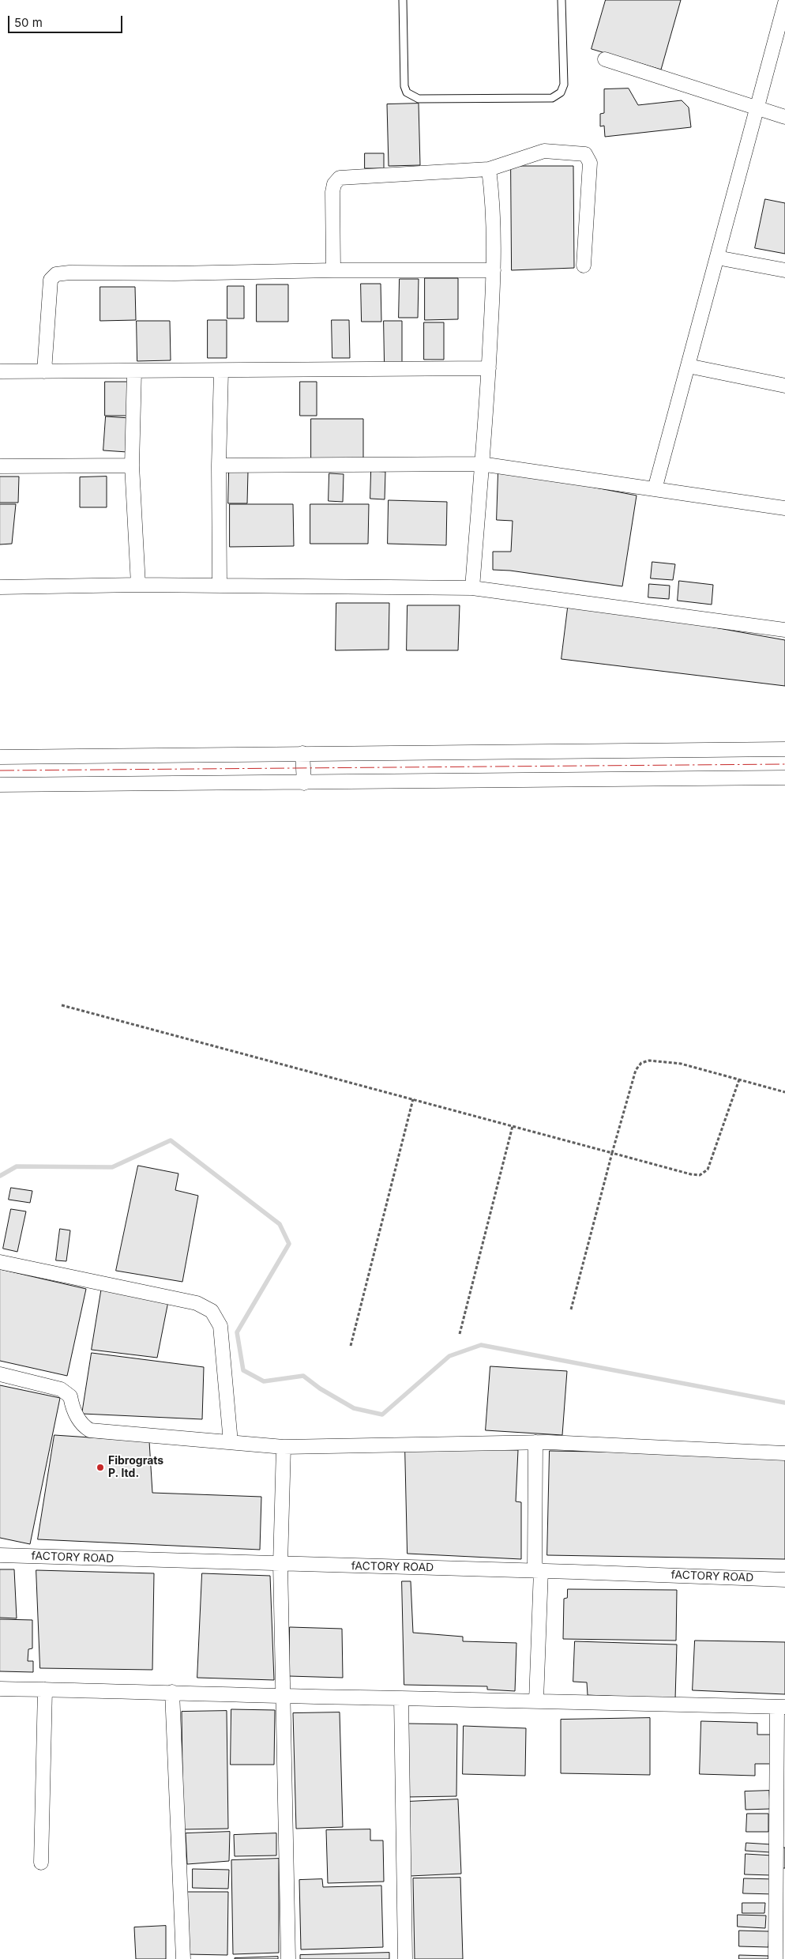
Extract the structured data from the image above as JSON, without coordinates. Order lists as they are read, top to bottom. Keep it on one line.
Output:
{"streets":{"street":["fACTORY ROAD"]},"places":["Fibrograts P. ltd."],"scale_bar":"50 m"}
